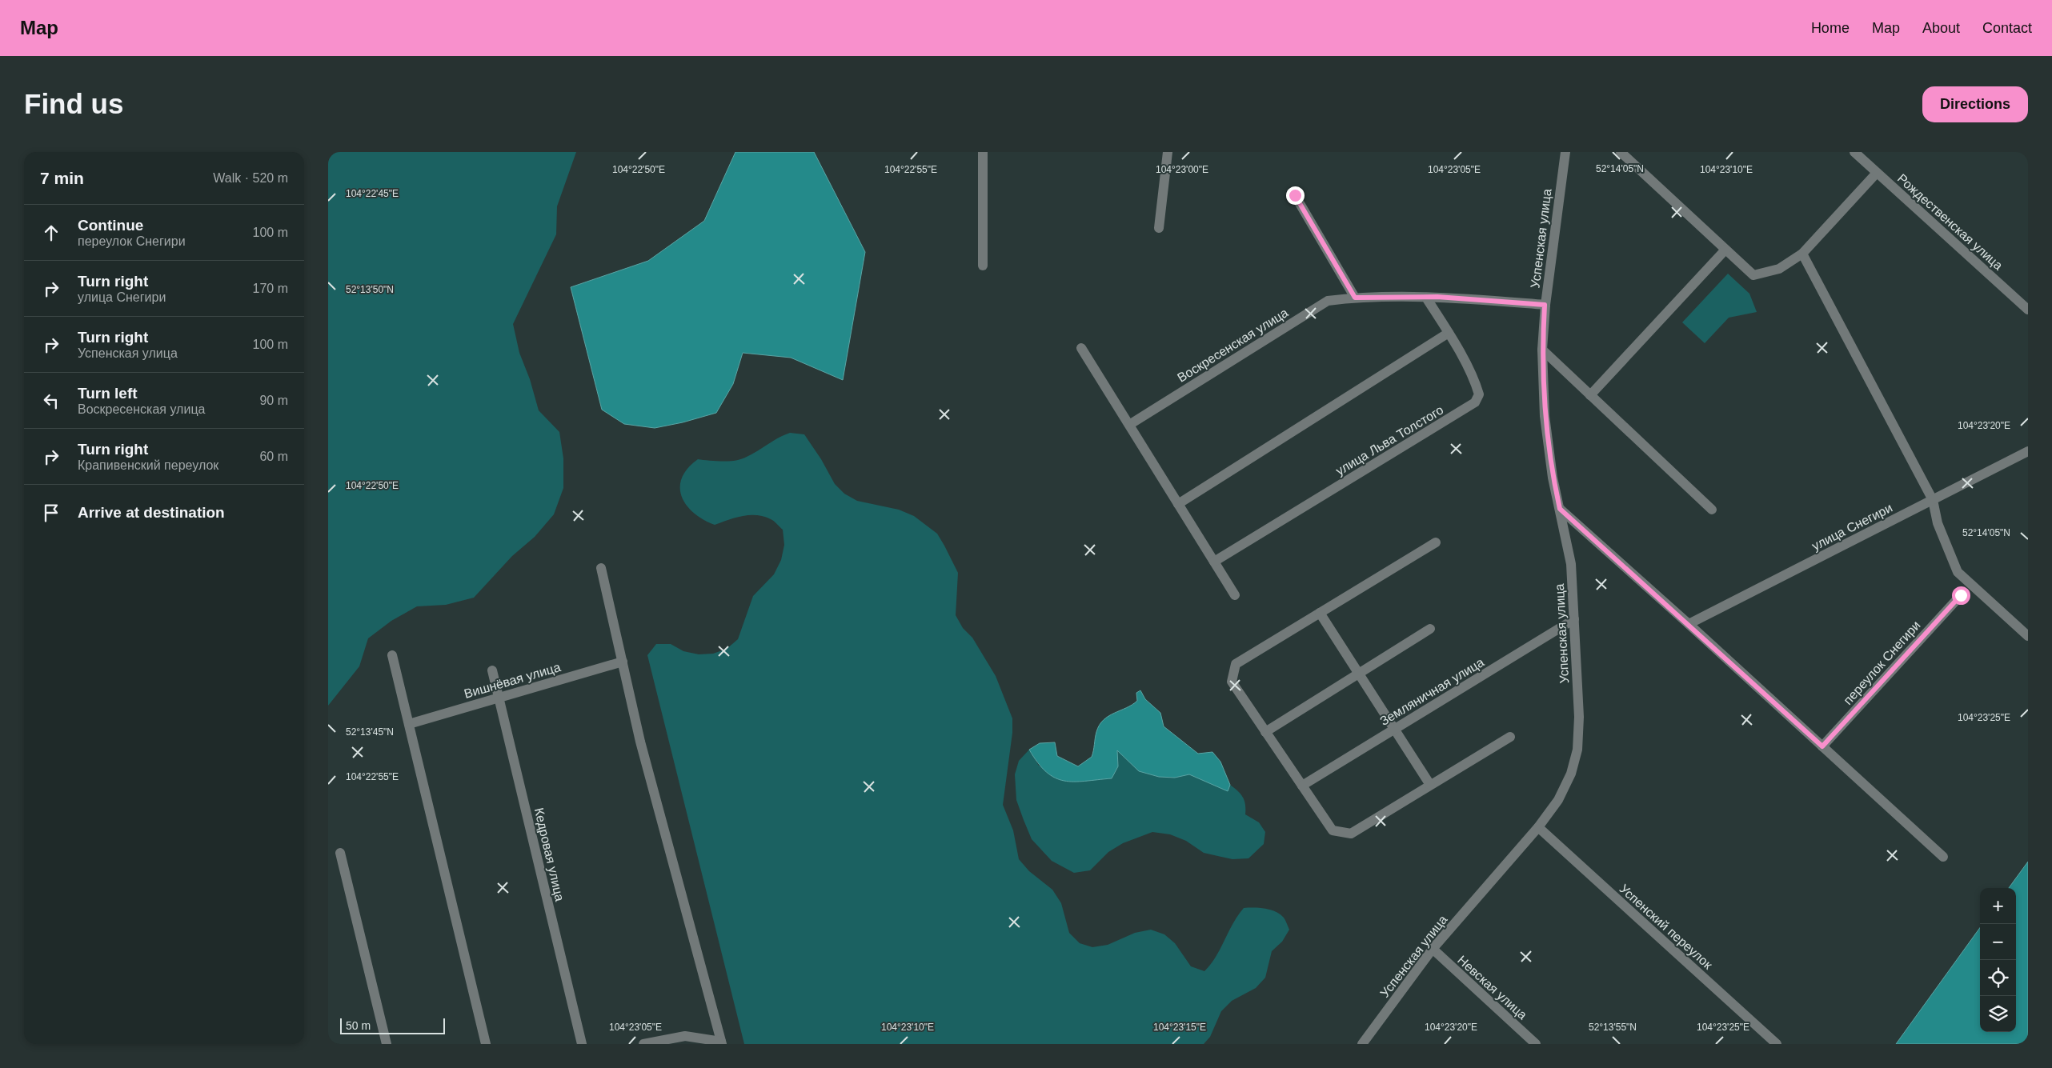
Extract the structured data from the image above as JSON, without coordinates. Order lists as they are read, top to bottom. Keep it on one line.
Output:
{"streets":{"street":["Рождественская улица","Успенская улица","Воскресенская улица","улица Льва Толстого","улица Снегири","переулок Снегири","Вишнёвая улица","Земляничная улица","Кедровая улица","Успенский переулок","Невская улица"]},"crossings":[["Успенская улица","Воскресенская улица"],["Успенская улица","Земляничная улица"],["Успенская улица","Успенский переулок"],["Успенская улица","Невская улица"],["Воскресенская улица","улица Льва Толстого"],["Вишнёвая улица","Кедровая улица"]],"scale_bar":"50 m","page":{"header":"Map","nav":["Home","Map","About","Contact"],"buttons":"Directions","title":"Find us","heading":["7 min","Walk · 520 m"],"list":[["Continue","переулок Снегири","100 m"],["Turn right","улица Снегири","170 m"],["Turn right","Успенская улица","100 m"],["Turn left","Воскресенская улица","90 m"],["Turn right","Крапивенский переулок","60 m"],"Arrive at destination"],"map_buttons":["+","−"],"scale":"50 m"},"coordinates":["52°14'05\"N","104°22'55\"E","104°23'00\"E","104°22'50\"E","104°23'05\"E","104°23'10\"E","104°22'45\"E","52°13'50\"N","104°23'20\"E","104°23'25\"E","52°13'45\"N","104°23'15\"E","52°13'55\"N"]}
